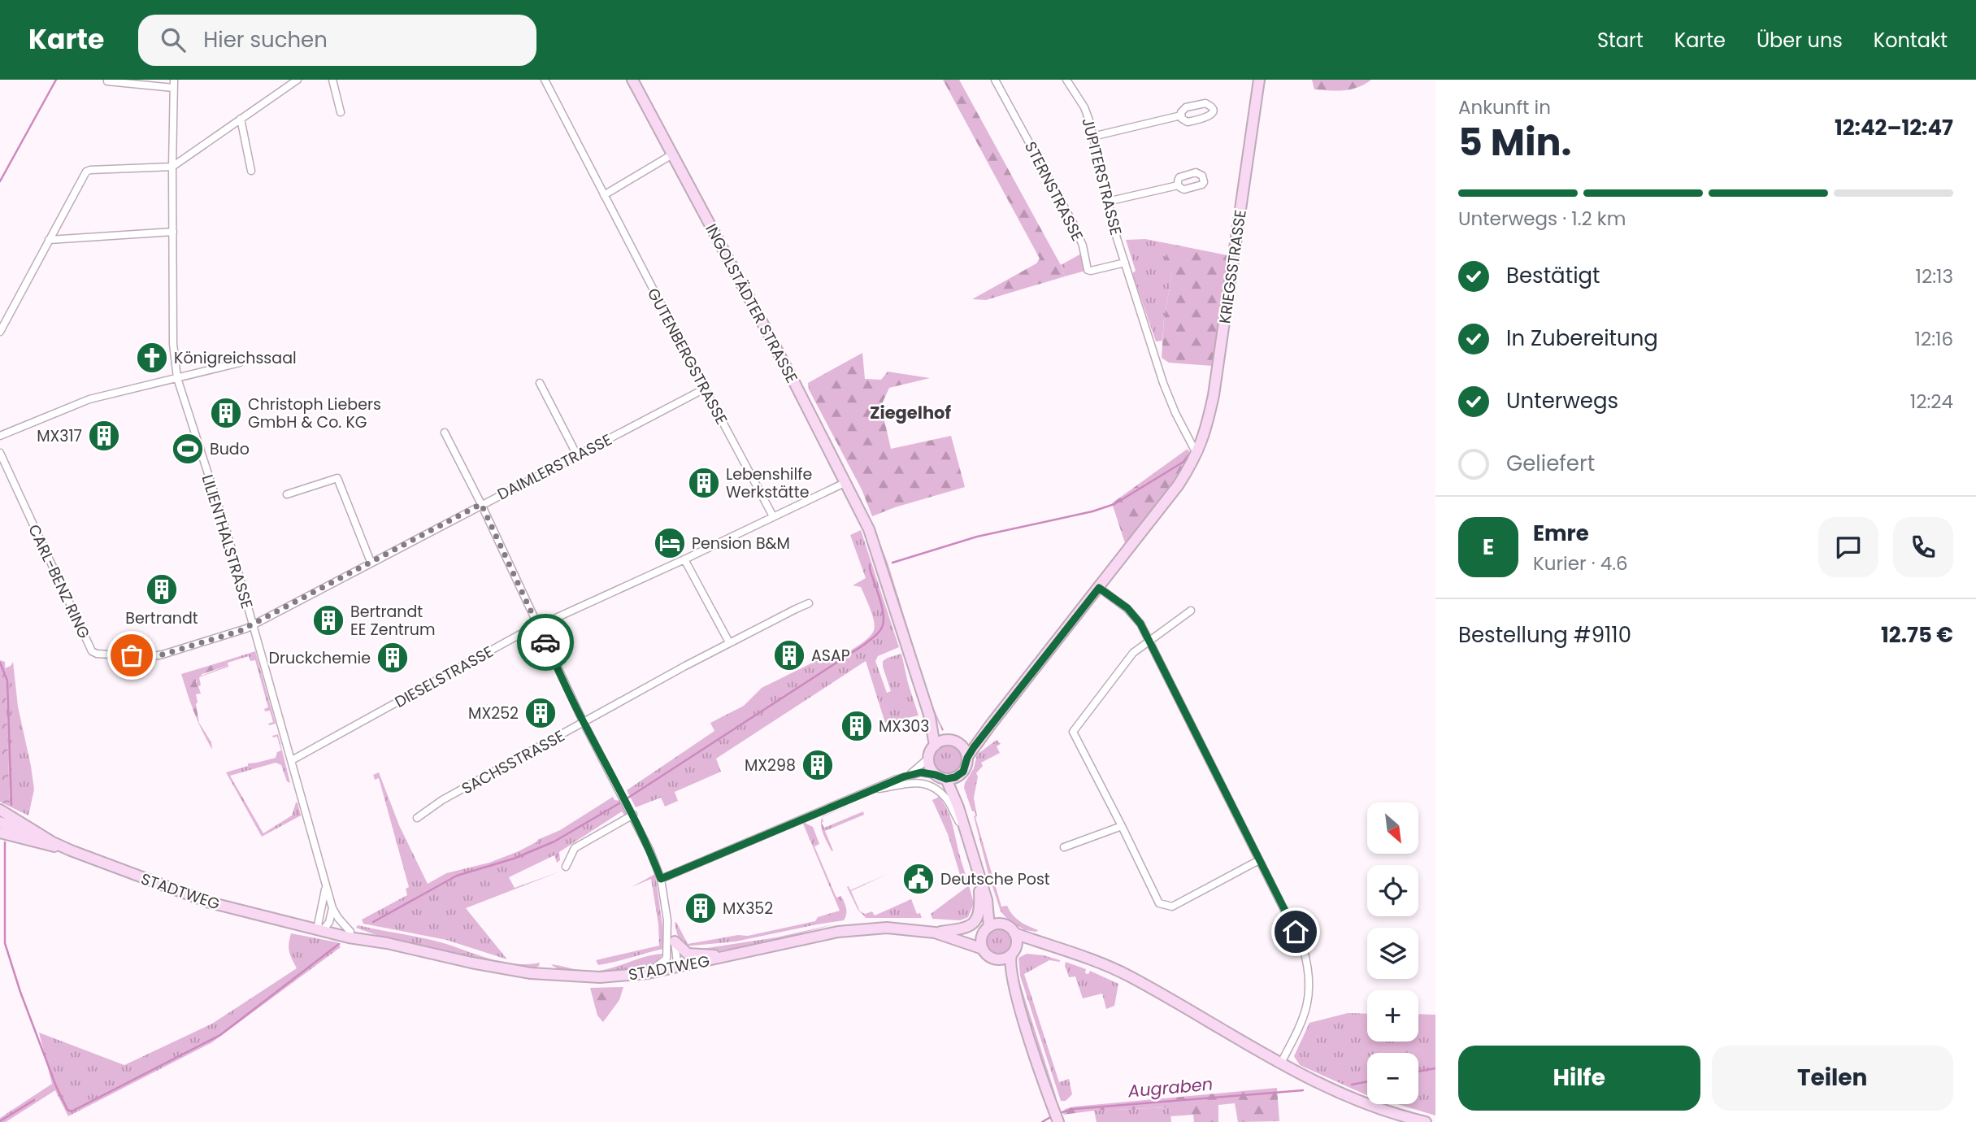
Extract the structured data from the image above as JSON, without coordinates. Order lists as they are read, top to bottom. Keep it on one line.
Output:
{"streets":{"main road":["KRIEGSSTRASSE","INGOLSTÄDTER STRASSE","STADTWEG"],"street":["JUPITERSTRASSE","STERNSTRASSE","GUTENBERGSTRASSE","DAIMLERSTRASSE","LILIENTHALSTRASSE","CARL-BENZ RING","DIESELSTRASSE","SACHSSTRASSE"]},"crossings":[["JUPITERSTRASSE","STERNSTRASSE"],["JUPITERSTRASSE","KRIEGSSTRASSE"],["INGOLSTÄDTER STRASSE","DIESELSTRASSE"],["GUTENBERGSTRASSE","DAIMLERSTRASSE"],["GUTENBERGSTRASSE","DIESELSTRASSE"],["DAIMLERSTRASSE","LILIENTHALSTRASSE"],["DAIMLERSTRASSE","CARL-BENZ RING"],["LILIENTHALSTRASSE","CARL-BENZ RING"],["LILIENTHALSTRASSE","DIESELSTRASSE"],["LILIENTHALSTRASSE","STADTWEG"]],"districts":["Ziegelhof"],"water":["Augraben"],"places":{"church":["Königreichssaal"],"building":["Christoph Liebers GmbH & Co. KG","MX317","Lebenshilfe Werkstätte","Bertrandt","Bertrandt EE Zentrum","ASAP","Druckchemie","MX252","MX303","MX298","MX352"],"sports":["Budo"],"hotel":["Pension B&M"],"public building":["Deutsche Post"]},"north":"bottom right","page":{"header":"Karte","search":"Hier suchen","nav":["Start","Karte","Über uns","Kontakt"],"heading":["5 Min.","Ankunft in","12:42–12:47"],"panel":["Emre","Kurier · 4.6","Bestellung #9110","12.75 €"],"bar":"Unterwegs · 1.2 km","list":[["Bestätigt","12:13"],["In Zubereitung","12:16"],["Unterwegs","12:24"],"Geliefert"],"round":"E","map_buttons":["+","−"],"buttons":["Hilfe","Teilen"]}}
